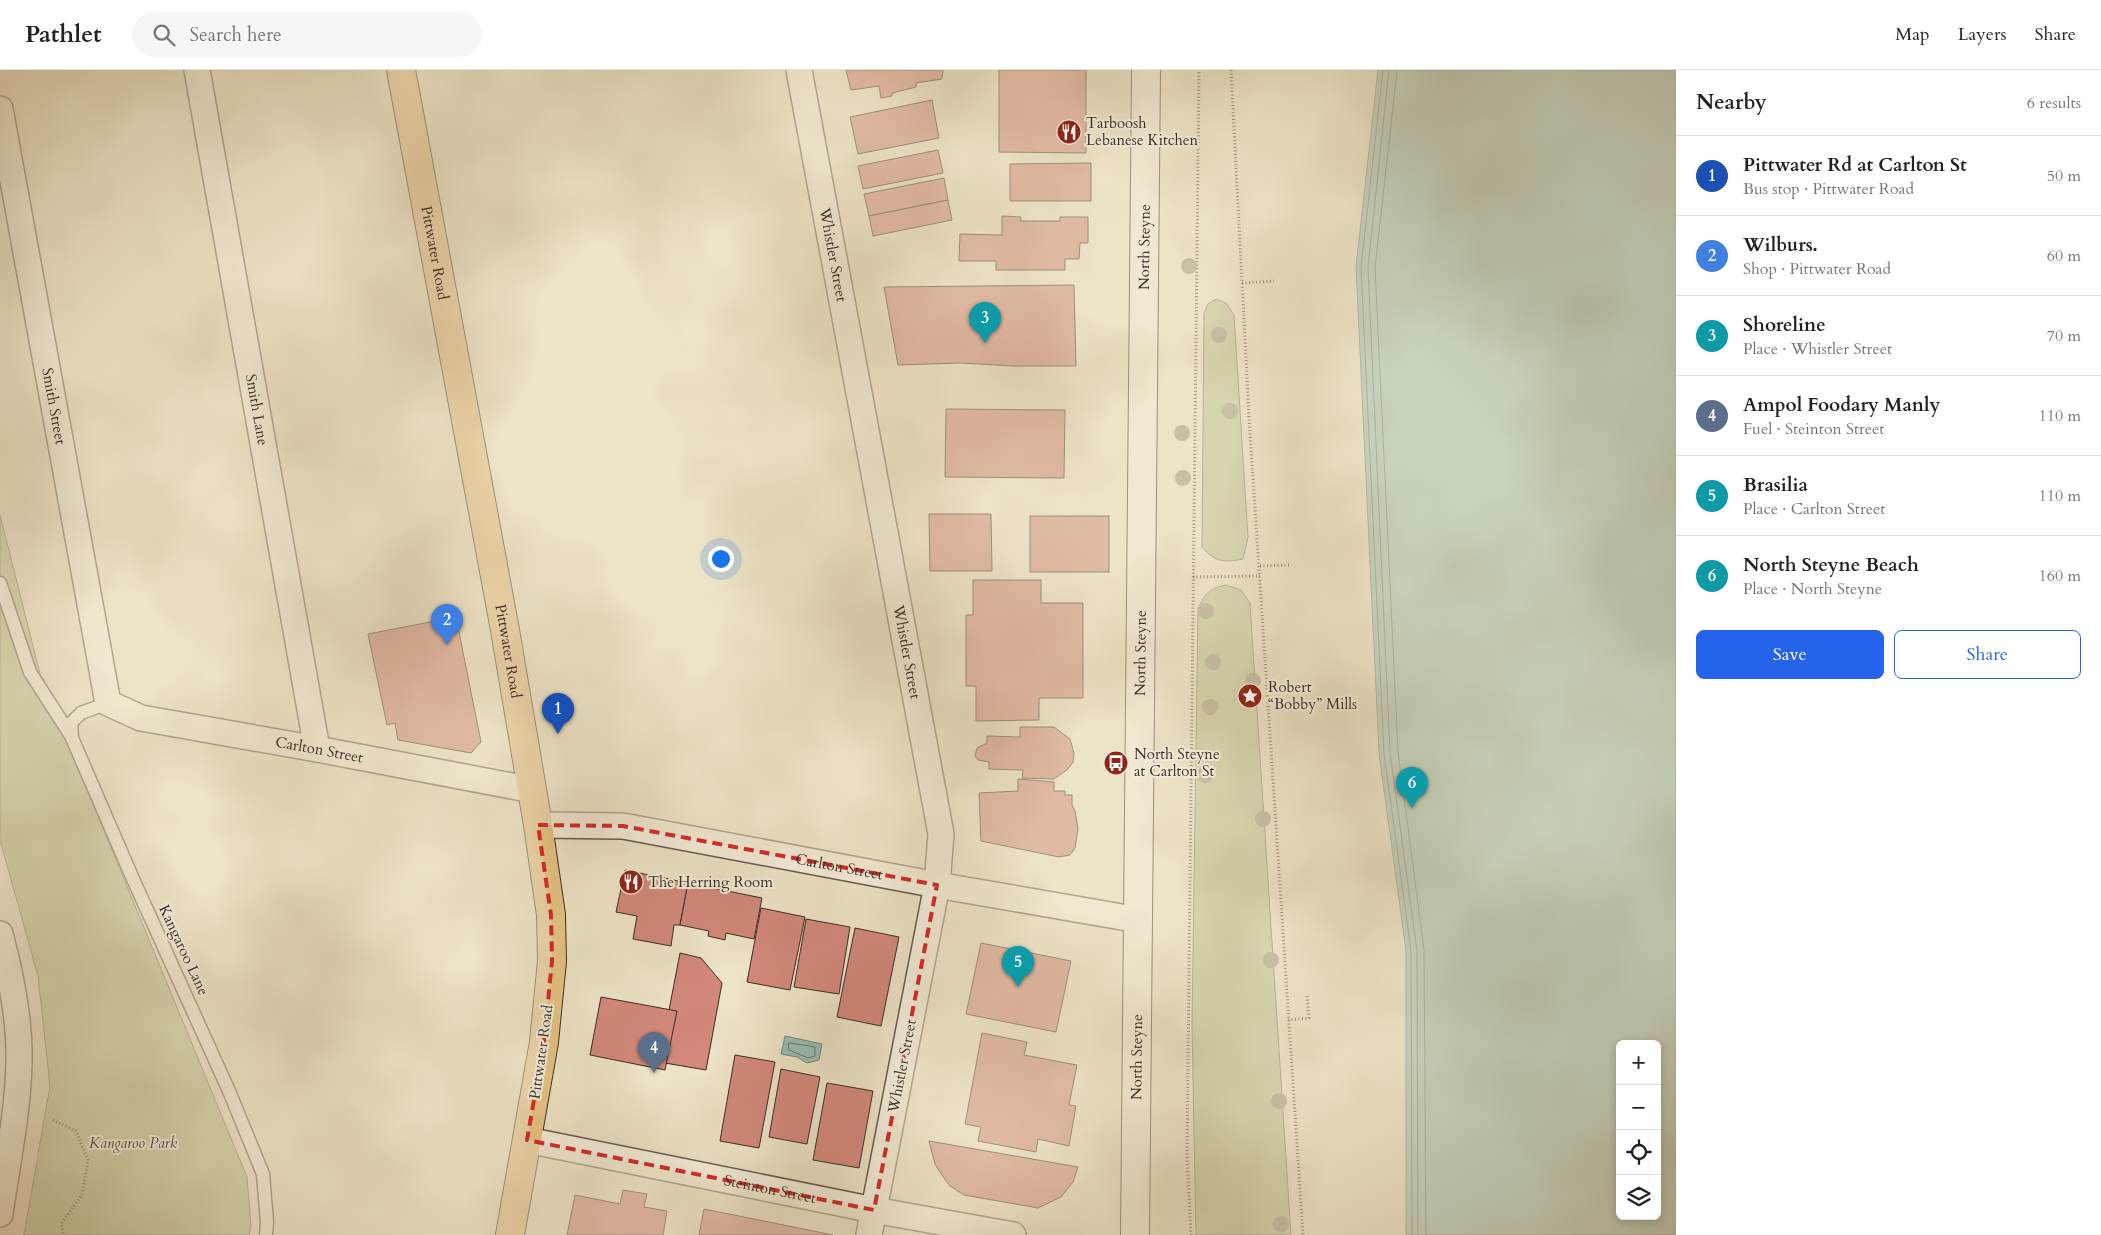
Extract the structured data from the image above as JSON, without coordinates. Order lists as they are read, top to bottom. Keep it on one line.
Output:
{"streets":{"main road":["North Steyne","Pittwater Road"],"street":["Whistler Street","Smith Street","Smith Lane","Carlton Street","Steinton Street"],"lane":["Kangaroo Lane"]},"crossings":[["North Steyne","Carlton Street"],["Pittwater Road","Carlton Street"],["Pittwater Road","Steinton Street"],["Whistler Street","Carlton Street"],["Whistler Street","Steinton Street"],["Smith Street","Carlton Street"],["Smith Lane","Carlton Street"]],"parks":["Kangaroo Park"],"places":{"restaurant":["Tarboosh Lebanese Kitchen","The Herring Room"],"place":["Robert “Bobby” Mills"],"bus stop":["North Steyne at Carlton St"]},"page":{"header":"Pathlet","search":"Search here","nav":["Map","Layers","Share"],"heading":["Nearby","6 results"],"list":[{"mark":"1","name":"Pittwater Rd at Carlton St","note":"Bus stop · Pittwater Road","value":"50 m"},{"mark":"2","name":"Wilburs.","note":"Shop · Pittwater Road","value":"60 m"},{"mark":"3","name":"Shoreline","note":"Place · Whistler Street","value":"70 m"},{"mark":"4","name":"Ampol Foodary Manly","note":"Fuel · Steinton Street","value":"110 m"},{"mark":"5","name":"Brasilia","note":"Place · Carlton Street","value":"110 m"},{"mark":"6","name":"North Steyne Beach","note":"Place · North Steyne","value":"160 m"}],"pins":["3","2","1","6","5","4"],"buttons":["Save","Share"],"map_buttons":["+","−"]}}
